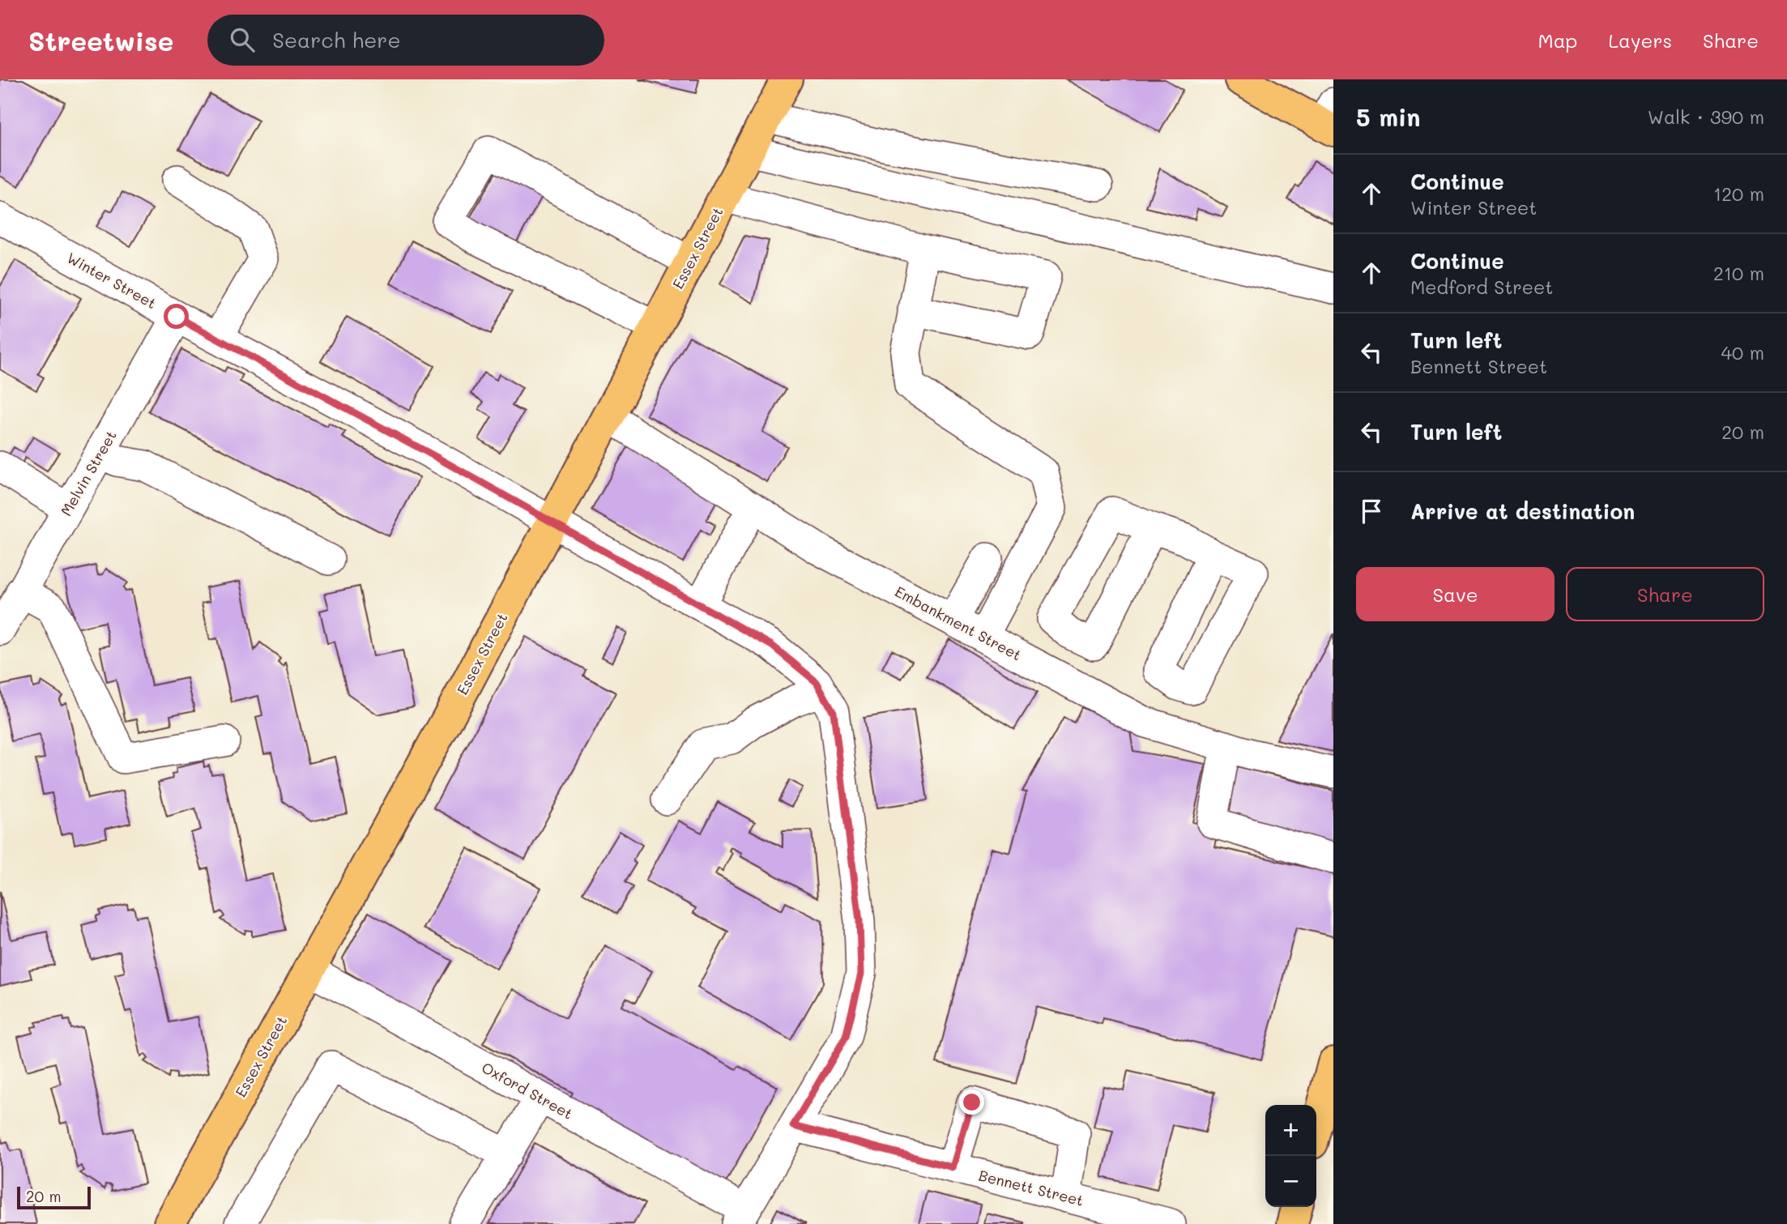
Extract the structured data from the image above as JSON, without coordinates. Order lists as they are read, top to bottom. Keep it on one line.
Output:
{"streets":{"main road":["Essex Street"],"street":["Winter Street","Melvin Street","Embankment Street","Oxford Street","Bennett Street"]},"crossings":[["Essex Street","Winter Street"],["Essex Street","Embankment Street"],["Essex Street","Oxford Street"],["Winter Street","Melvin Street"],["Winter Street","Oxford Street"],["Winter Street","Bennett Street"]],"scale_bar":"20 m","page":{"header":"Streetwise","search":"Search here","nav":["Map","Layers","Share"],"heading":["5 min","Walk · 390 m"],"list":[["Continue","Winter Street","120 m"],["Continue","Medford Street","210 m"],["Turn left","Bennett Street","40 m"],["Turn left","20 m"],"Arrive at destination"],"buttons":["Save","Share"],"map_buttons":["+","−"],"scale":"20 m"}}
